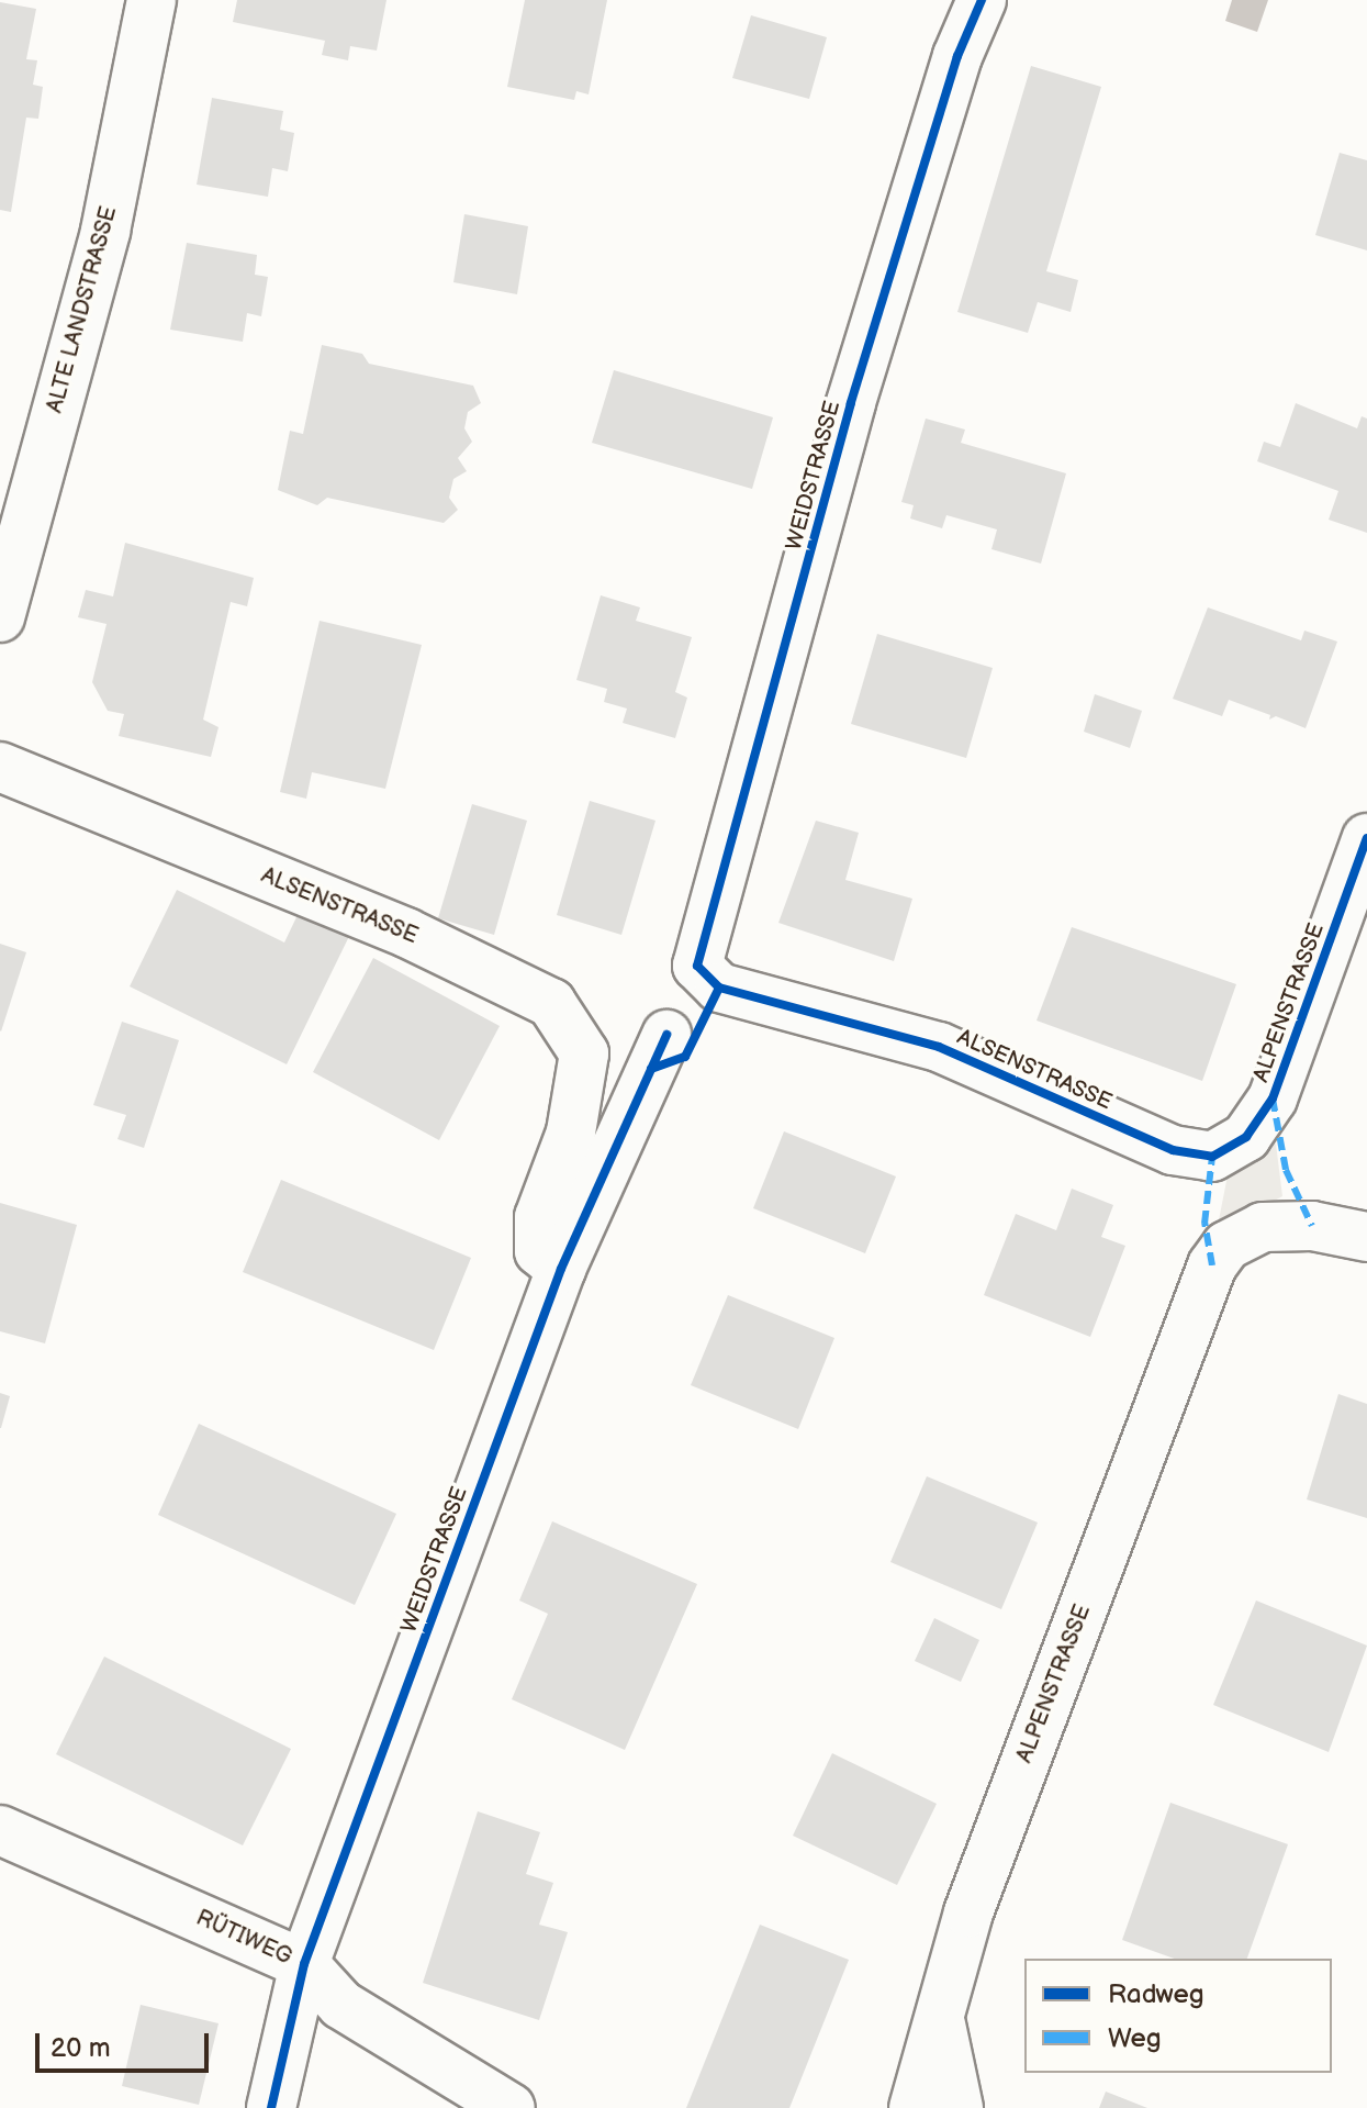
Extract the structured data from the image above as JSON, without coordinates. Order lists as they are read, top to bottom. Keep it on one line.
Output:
{"streets":{"street":["ALTE LANDSTRASSE","WEIDSTRASSE","ALSENSTRASSE","ALPENSTRASSE","RÜTIWEG"]},"crossings":[["WEIDSTRASSE","ALSENSTRASSE"],["WEIDSTRASSE","RÜTIWEG"],["ALSENSTRASSE","ALPENSTRASSE"]],"legend":["Radweg","Weg"],"scale_bar":"20 m"}
